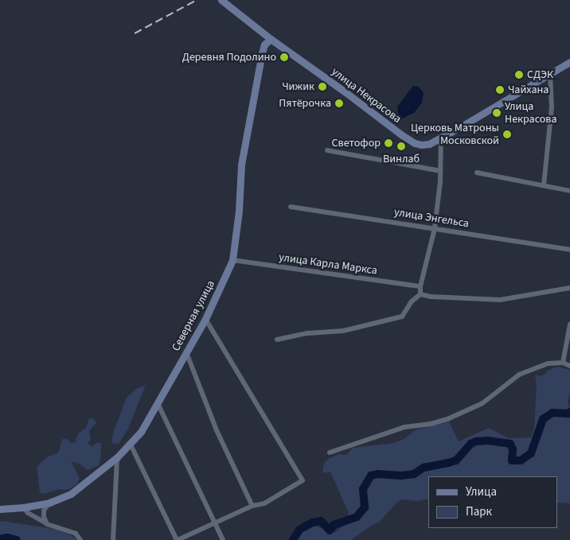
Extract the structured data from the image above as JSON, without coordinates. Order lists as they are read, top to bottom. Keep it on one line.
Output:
{"streets":{"street":["улица Некрасова","улица Энгельса","улица Карла Маркса","Северная улица"]},"crossings":[["улица Некрасова","Северная улица"],["улица Карла Маркса","Северная улица"]],"places":["Деревня Подолино","СДЭК","Чижик","Чайхана","Пятёрочка","Улица Некрасова","Церковь Матроны Московской","Светофор","Винлаб"],"legend":["Улица","Парк"]}
